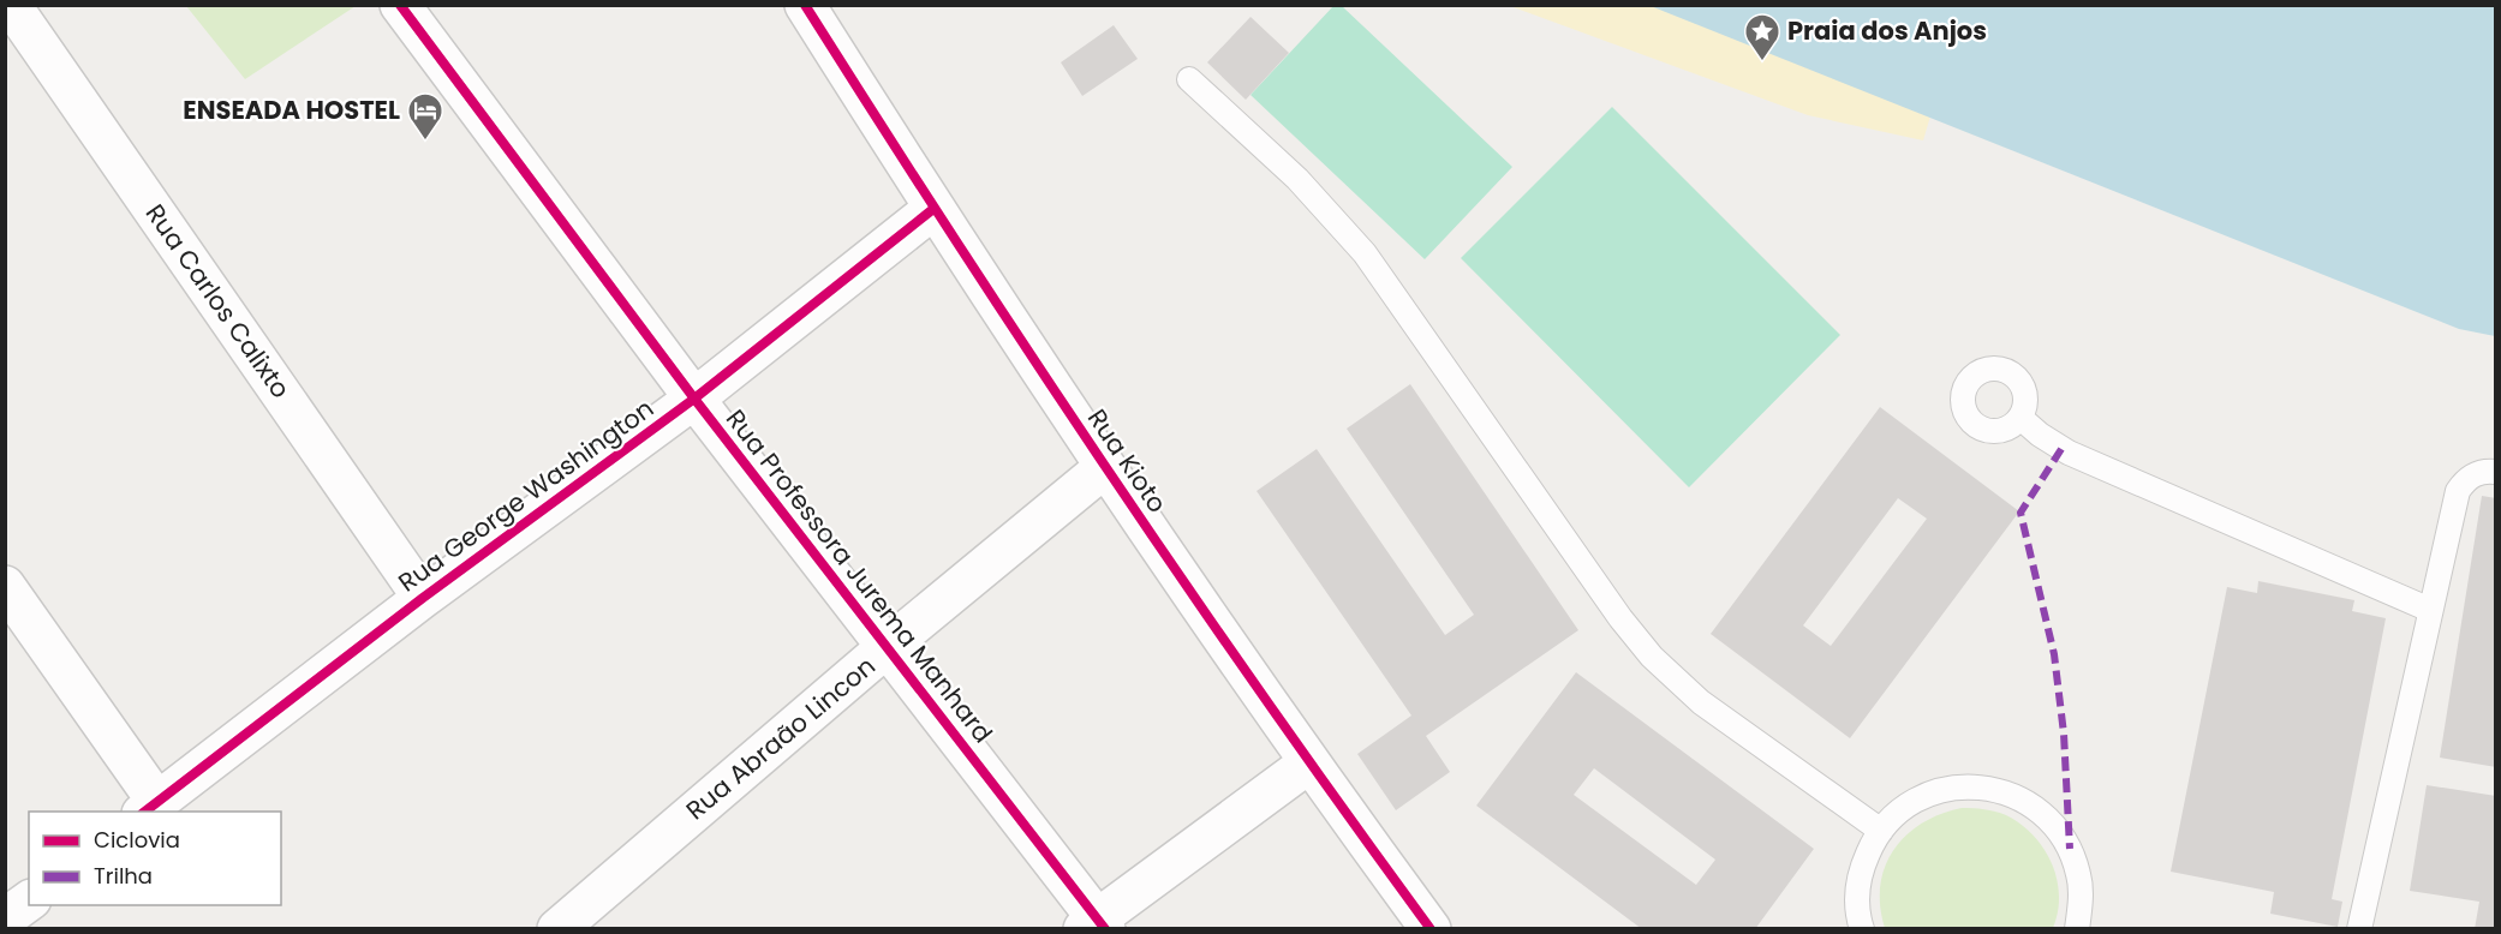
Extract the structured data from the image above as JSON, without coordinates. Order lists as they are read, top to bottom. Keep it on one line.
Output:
{"streets":{"street":["Rua Carlos Calixto","Rua Kioto","Rua George Washington","Rua Professora Jurema Manhard","Rua Abraão Lincon"]},"crossings":[["Rua Carlos Calixto","Rua George Washington"],["Rua Kioto","Rua George Washington"],["Rua Kioto","Rua Abraão Lincon"],["Rua George Washington","Rua Professora Jurema Manhard"],["Rua Professora Jurema Manhard","Rua Abraão Lincon"]],"places":{"place":["Praia dos Anjos"],"hotel":["ENSEADA HOSTEL"]},"legend":["Ciclovia","Trilha"]}
